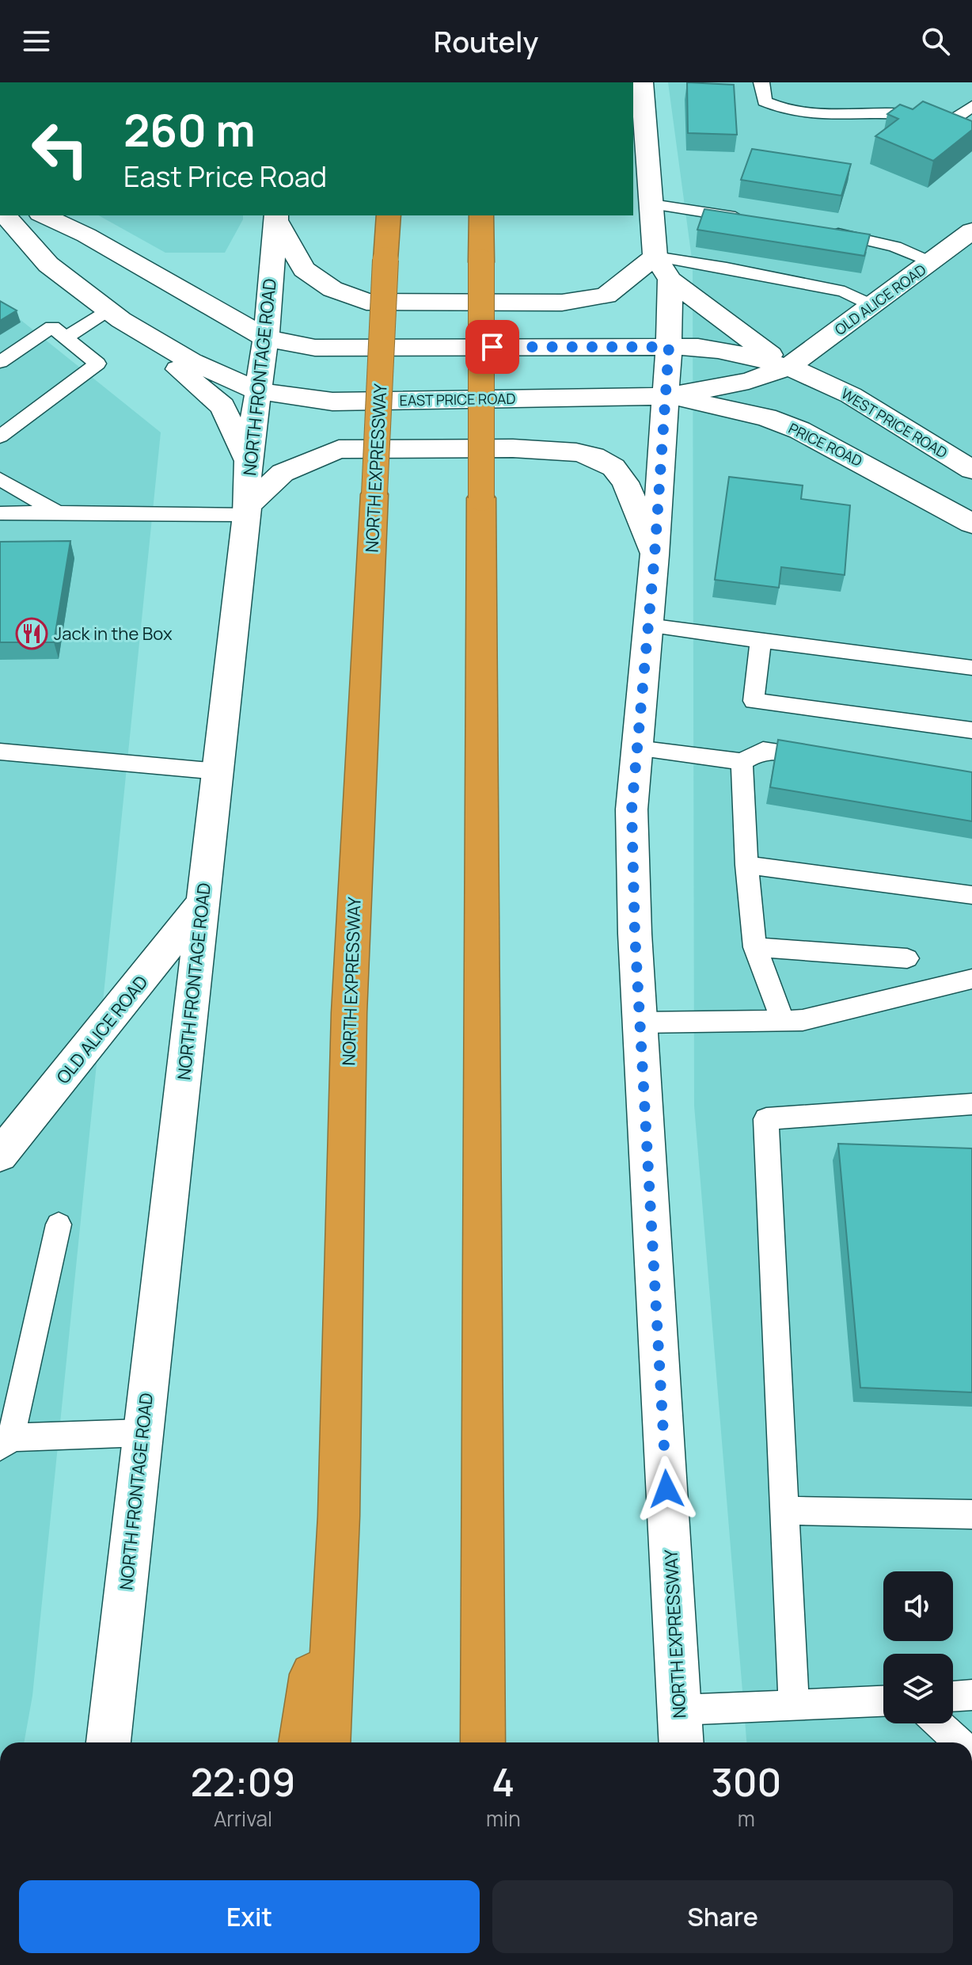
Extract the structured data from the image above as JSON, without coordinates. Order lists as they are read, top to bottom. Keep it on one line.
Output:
{"streets":{"highway":["NORTH EXPRESSWAY"],"main road":["OLD ALICE ROAD","NORTH FRONTAGE ROAD","EAST PRICE ROAD","WEST PRICE ROAD","PRICE ROAD"]},"crossings":[["OLD ALICE ROAD","NORTH FRONTAGE ROAD"],["OLD ALICE ROAD","EAST PRICE ROAD"],["OLD ALICE ROAD","WEST PRICE ROAD"],["OLD ALICE ROAD","PRICE ROAD"],["OLD ALICE ROAD","NORTH EXPRESSWAY"],["NORTH FRONTAGE ROAD","EAST PRICE ROAD"],["EAST PRICE ROAD","PRICE ROAD"],["EAST PRICE ROAD","NORTH EXPRESSWAY"],["WEST PRICE ROAD","NORTH EXPRESSWAY"],["PRICE ROAD","NORTH EXPRESSWAY"]],"places":{"restaurant":["Jack in the Box"]},"page":{"header":"Routely","turn":["260 m","East Price Road"],"eta":["22:09","Arrival","4","min","300","m"],"buttons":["Exit","Share"]}}
